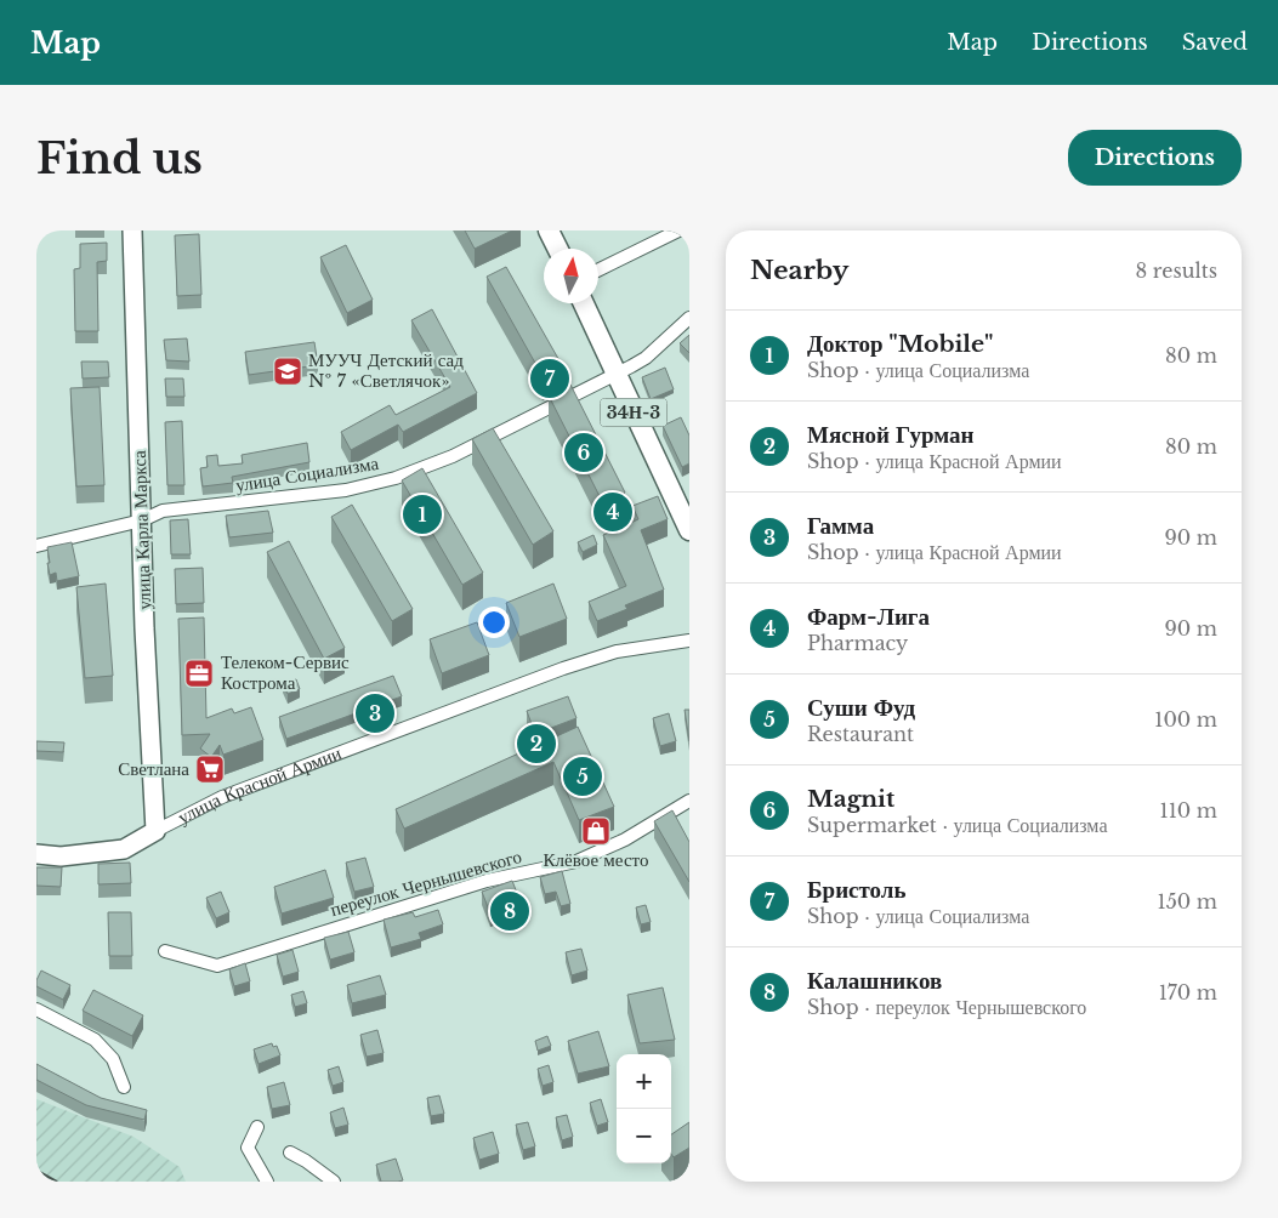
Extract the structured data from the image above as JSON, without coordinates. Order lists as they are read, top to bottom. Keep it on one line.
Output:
{"streets":{"main road":["34Н-3","улица Карла Маркса","улица Красной Армии"],"street":["улица Социализма","переулок Чернышевского"]},"crossings":[["34Н-3","улица Социализма"],["улица Социализма","улица Карла Маркса"],["улица Карла Маркса","улица Красной Армии"]],"places":{"school or university":["МУУЧ Детский сад № 7 «Светлячок»"],"office":["Телеком-Сервис Кострома"],"supermarket":["Светлана"],"shop":["Клёвое место"]},"north":"top","page":{"header":"Map","nav":["Map","Directions","Saved"],"buttons":"Directions","title":"Find us","heading":["Nearby","8 results"],"list":[{"mark":"1","name":"Доктор \"Mobile\"","note":"Shop · улица Социализма","value":"80 m"},{"mark":"2","name":"Мясной Гурман","note":"Shop · улица Красной Армии","value":"80 m"},{"mark":"3","name":"Гамма","note":"Shop · улица Красной Армии","value":"90 m"},{"mark":"4","name":"Фарм-Лига","note":"Pharmacy","value":"90 m"},{"mark":"5","name":"Суши Фуд","note":"Restaurant","value":"100 m"},{"mark":"6","name":"Magnit","note":"Supermarket · улица Социализма","value":"110 m"},{"mark":"7","name":"Бристоль","note":"Shop · улица Социализма","value":"150 m"},{"mark":"8","name":"Калашников","note":"Shop · переулок Чернышевского","value":"170 m"}],"pins":["7","6","4","1","3","2","5","8"],"map_buttons":["+","−"]}}
